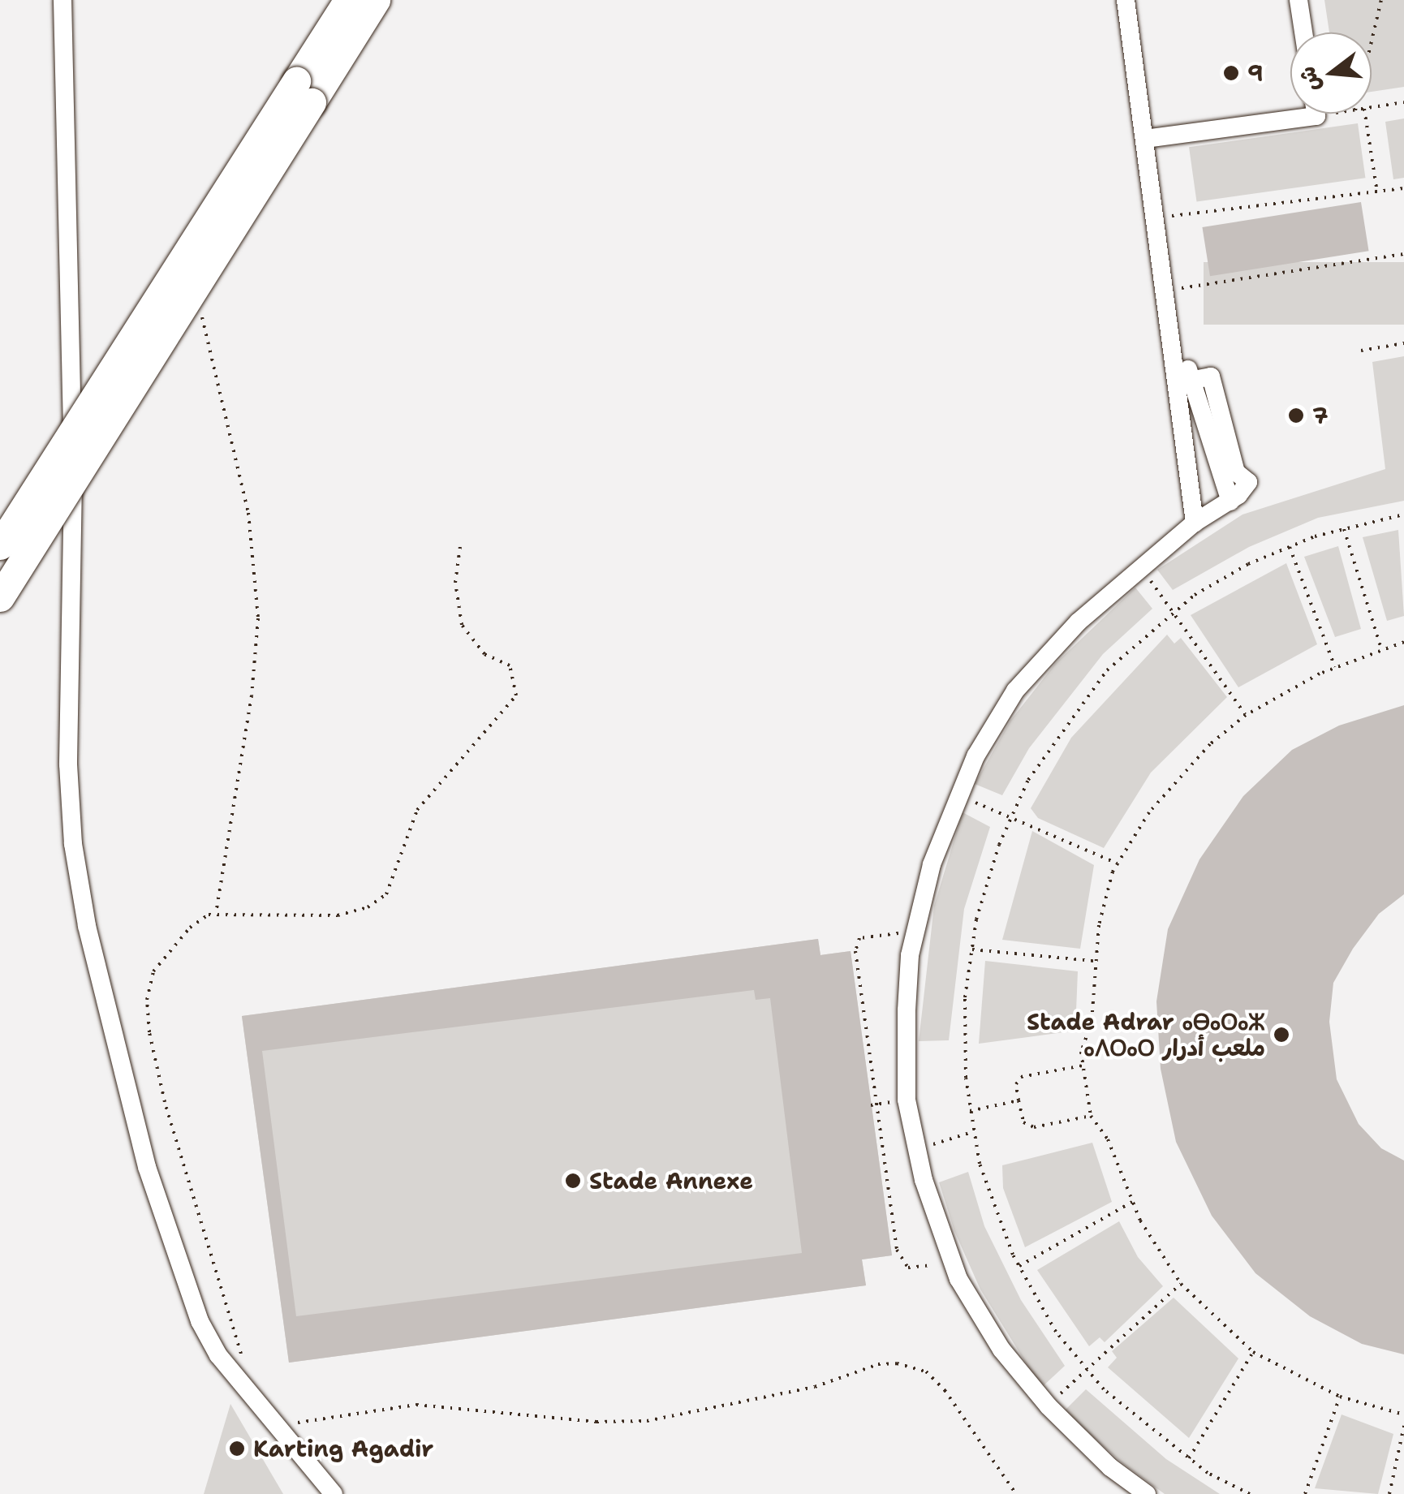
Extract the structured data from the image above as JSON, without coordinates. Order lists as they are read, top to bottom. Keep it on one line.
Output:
{"places":["9","7","Stade Adrar ⴰⴱⴰⵔⴰⵣ ⴰⴷⵔⴰⵔ ملعب أدرار","Stade Annexe","Karting Agadir"],"north":"left"}
